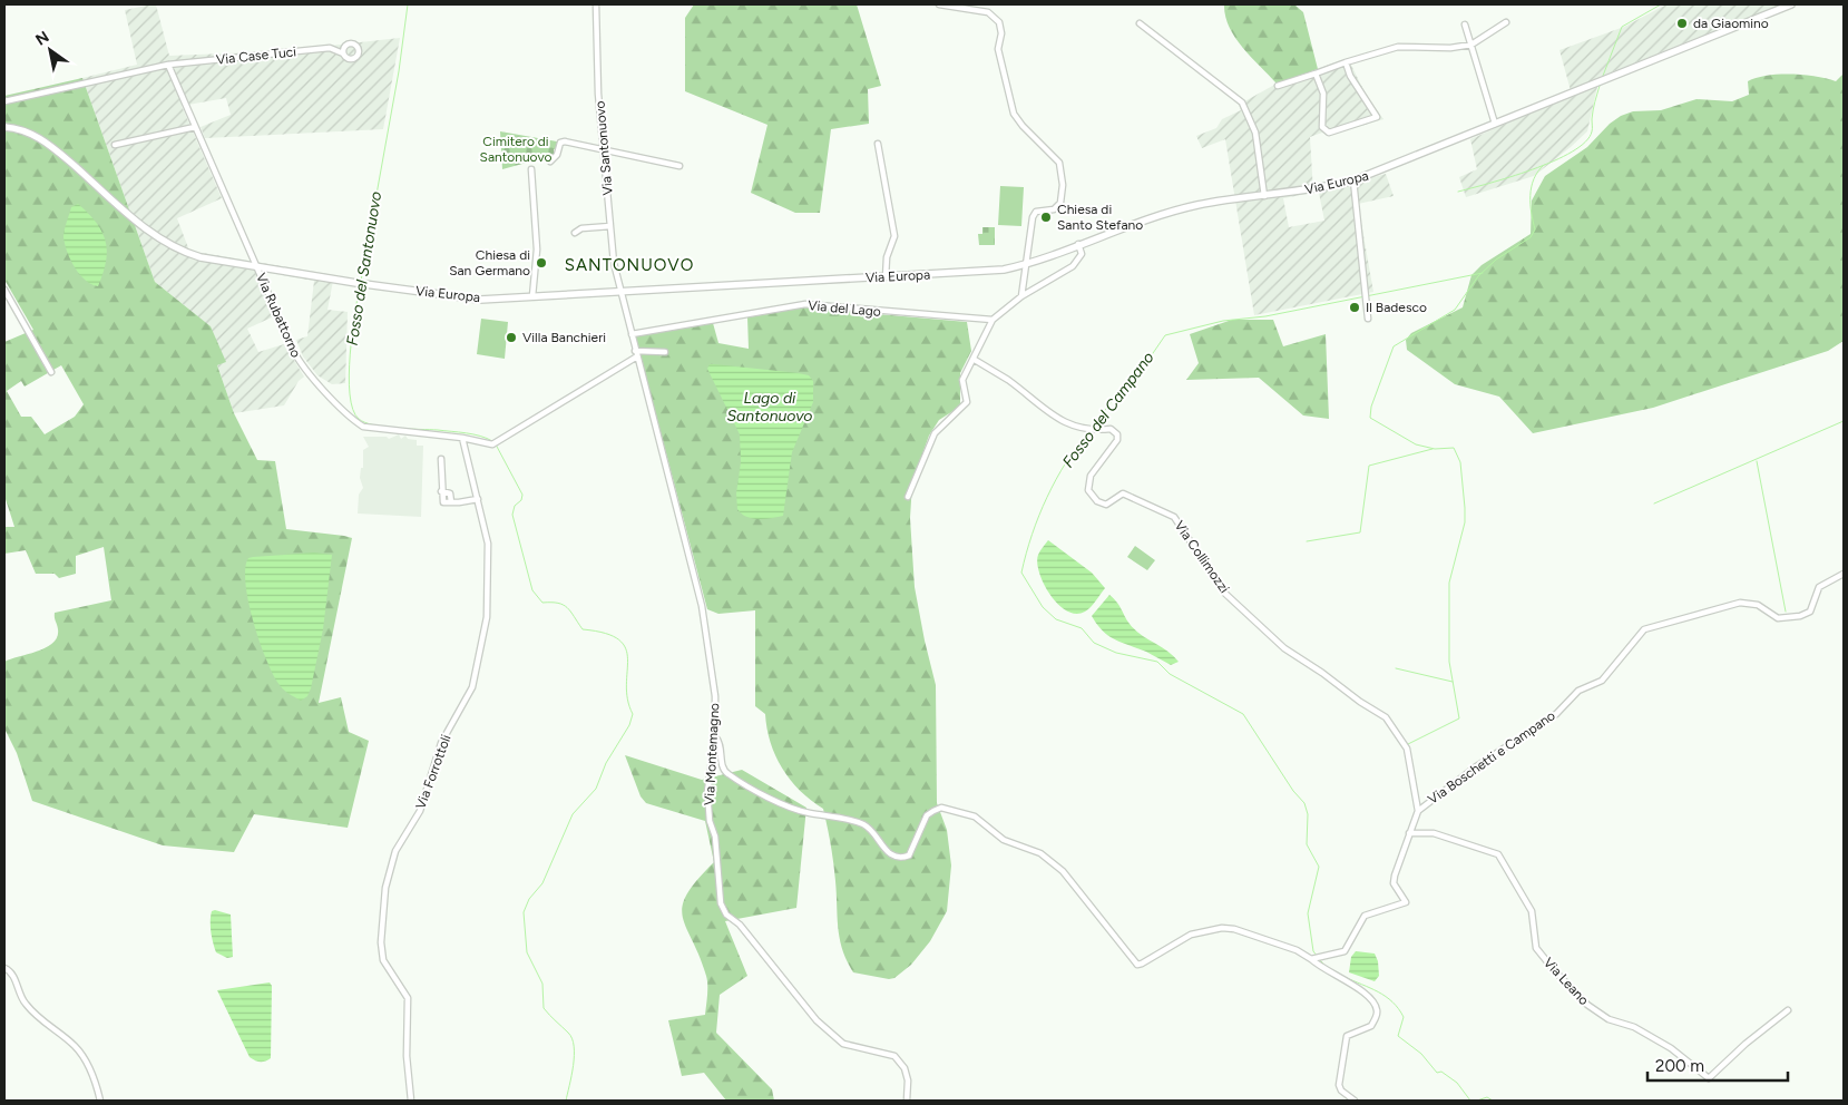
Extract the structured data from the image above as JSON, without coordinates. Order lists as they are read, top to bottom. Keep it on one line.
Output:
{"streets":{"main road":["Via Europa"],"street":["Via Case Tuci","Via Santonuovo","Via del Lago","Via Rubattorno","Via Collimozzi","Via Montemagno","Via Boschetti e Campano","Via Forrottoli","Via Leano"]},"crossings":[["Via Case Tuci","Via Rubattorno"],["Via Santonuovo","Via Europa"],["Via Santonuovo","Via Montemagno"],["Via Europa","Via Rubattorno"],["Via Europa","Via Montemagno"],["Via del Lago","Via Montemagno"],["Via Rubattorno","Via Montemagno"],["Via Rubattorno","Via Forrottoli"],["Via Collimozzi","Via Boschetti e Campano"],["Via Boschetti e Campano","Via Leano"]],"districts":["SANTONUOVO"],"water":["Fosso del Santonuovo","Lago di Santonuovo","Fosso del Campano"],"parks":["Cimitero di Santonuovo"],"places":["da Giaomino","Chiesa di Santo Stefano","Chiesa di San Germano","Il Badesco","Villa Banchieri"],"scale_bar":"200 m","north":"top left"}
